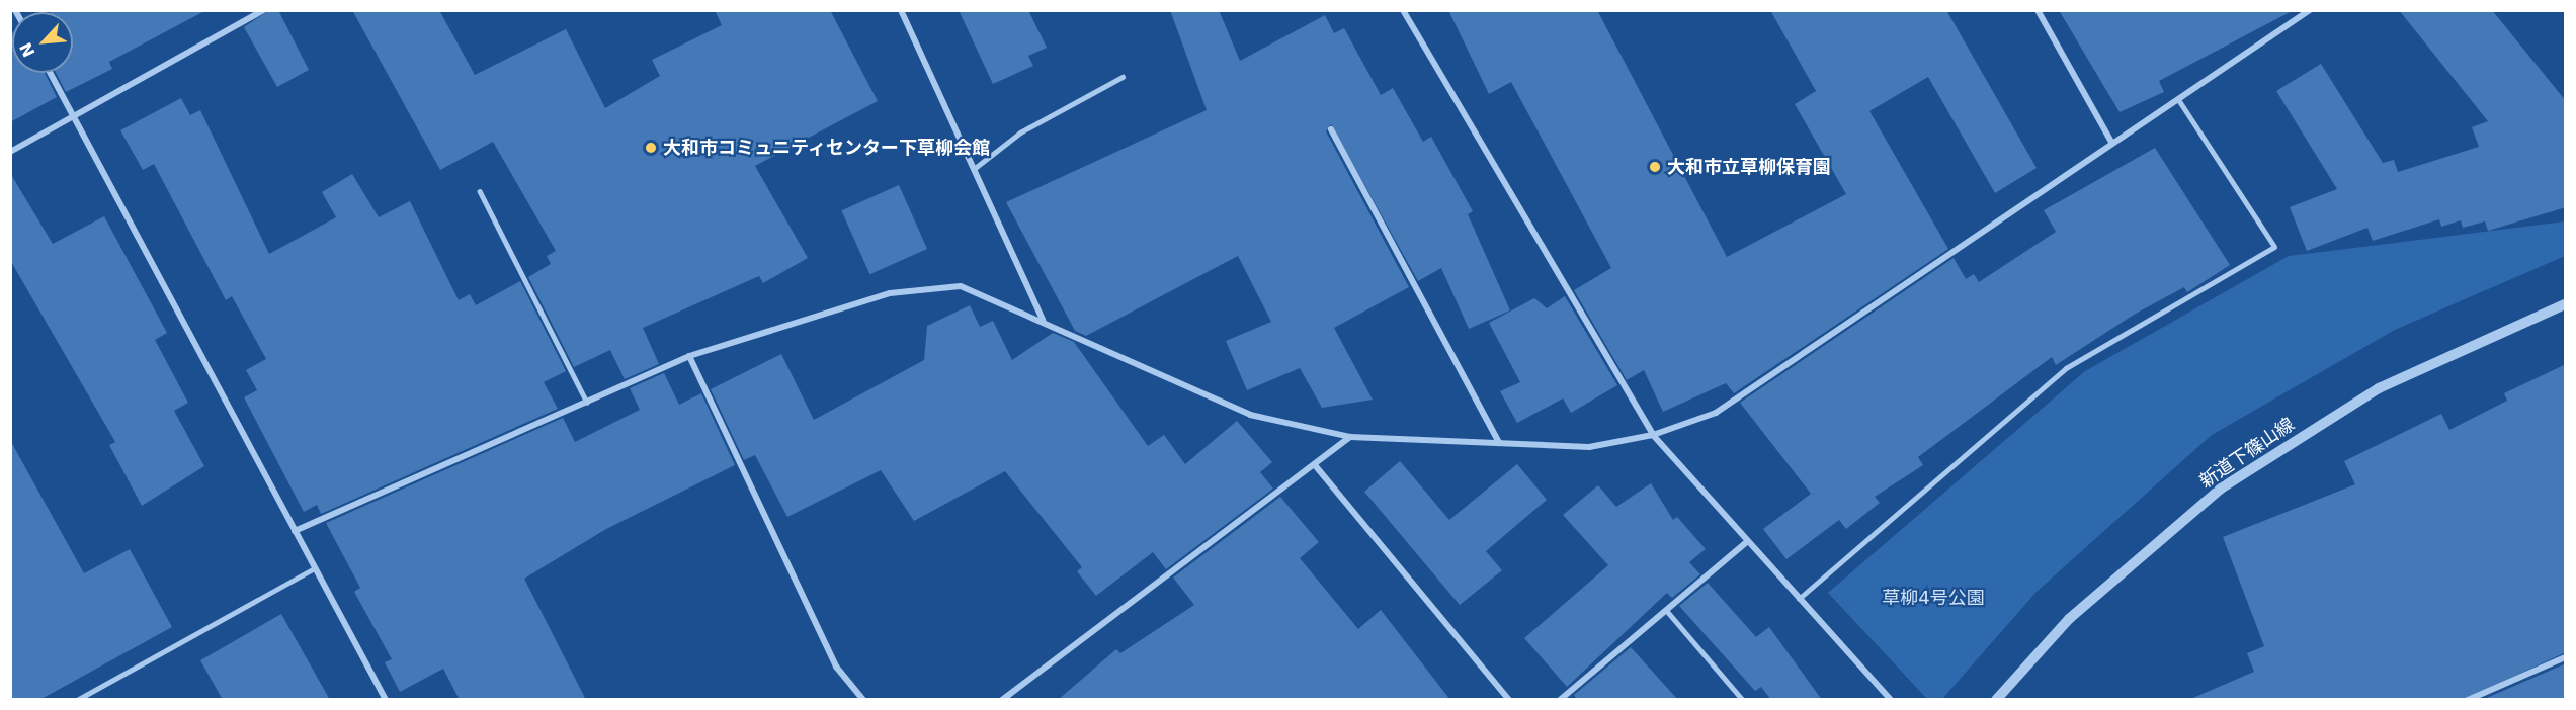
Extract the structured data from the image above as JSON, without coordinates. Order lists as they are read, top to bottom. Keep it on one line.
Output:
{"streets":{"street":["新道下篠山線"]},"parks":["草柳4号公園"],"places":["大和市コミュニティセンター下草柳会館","大和市立草柳保育園"],"north":"bottom left"}
